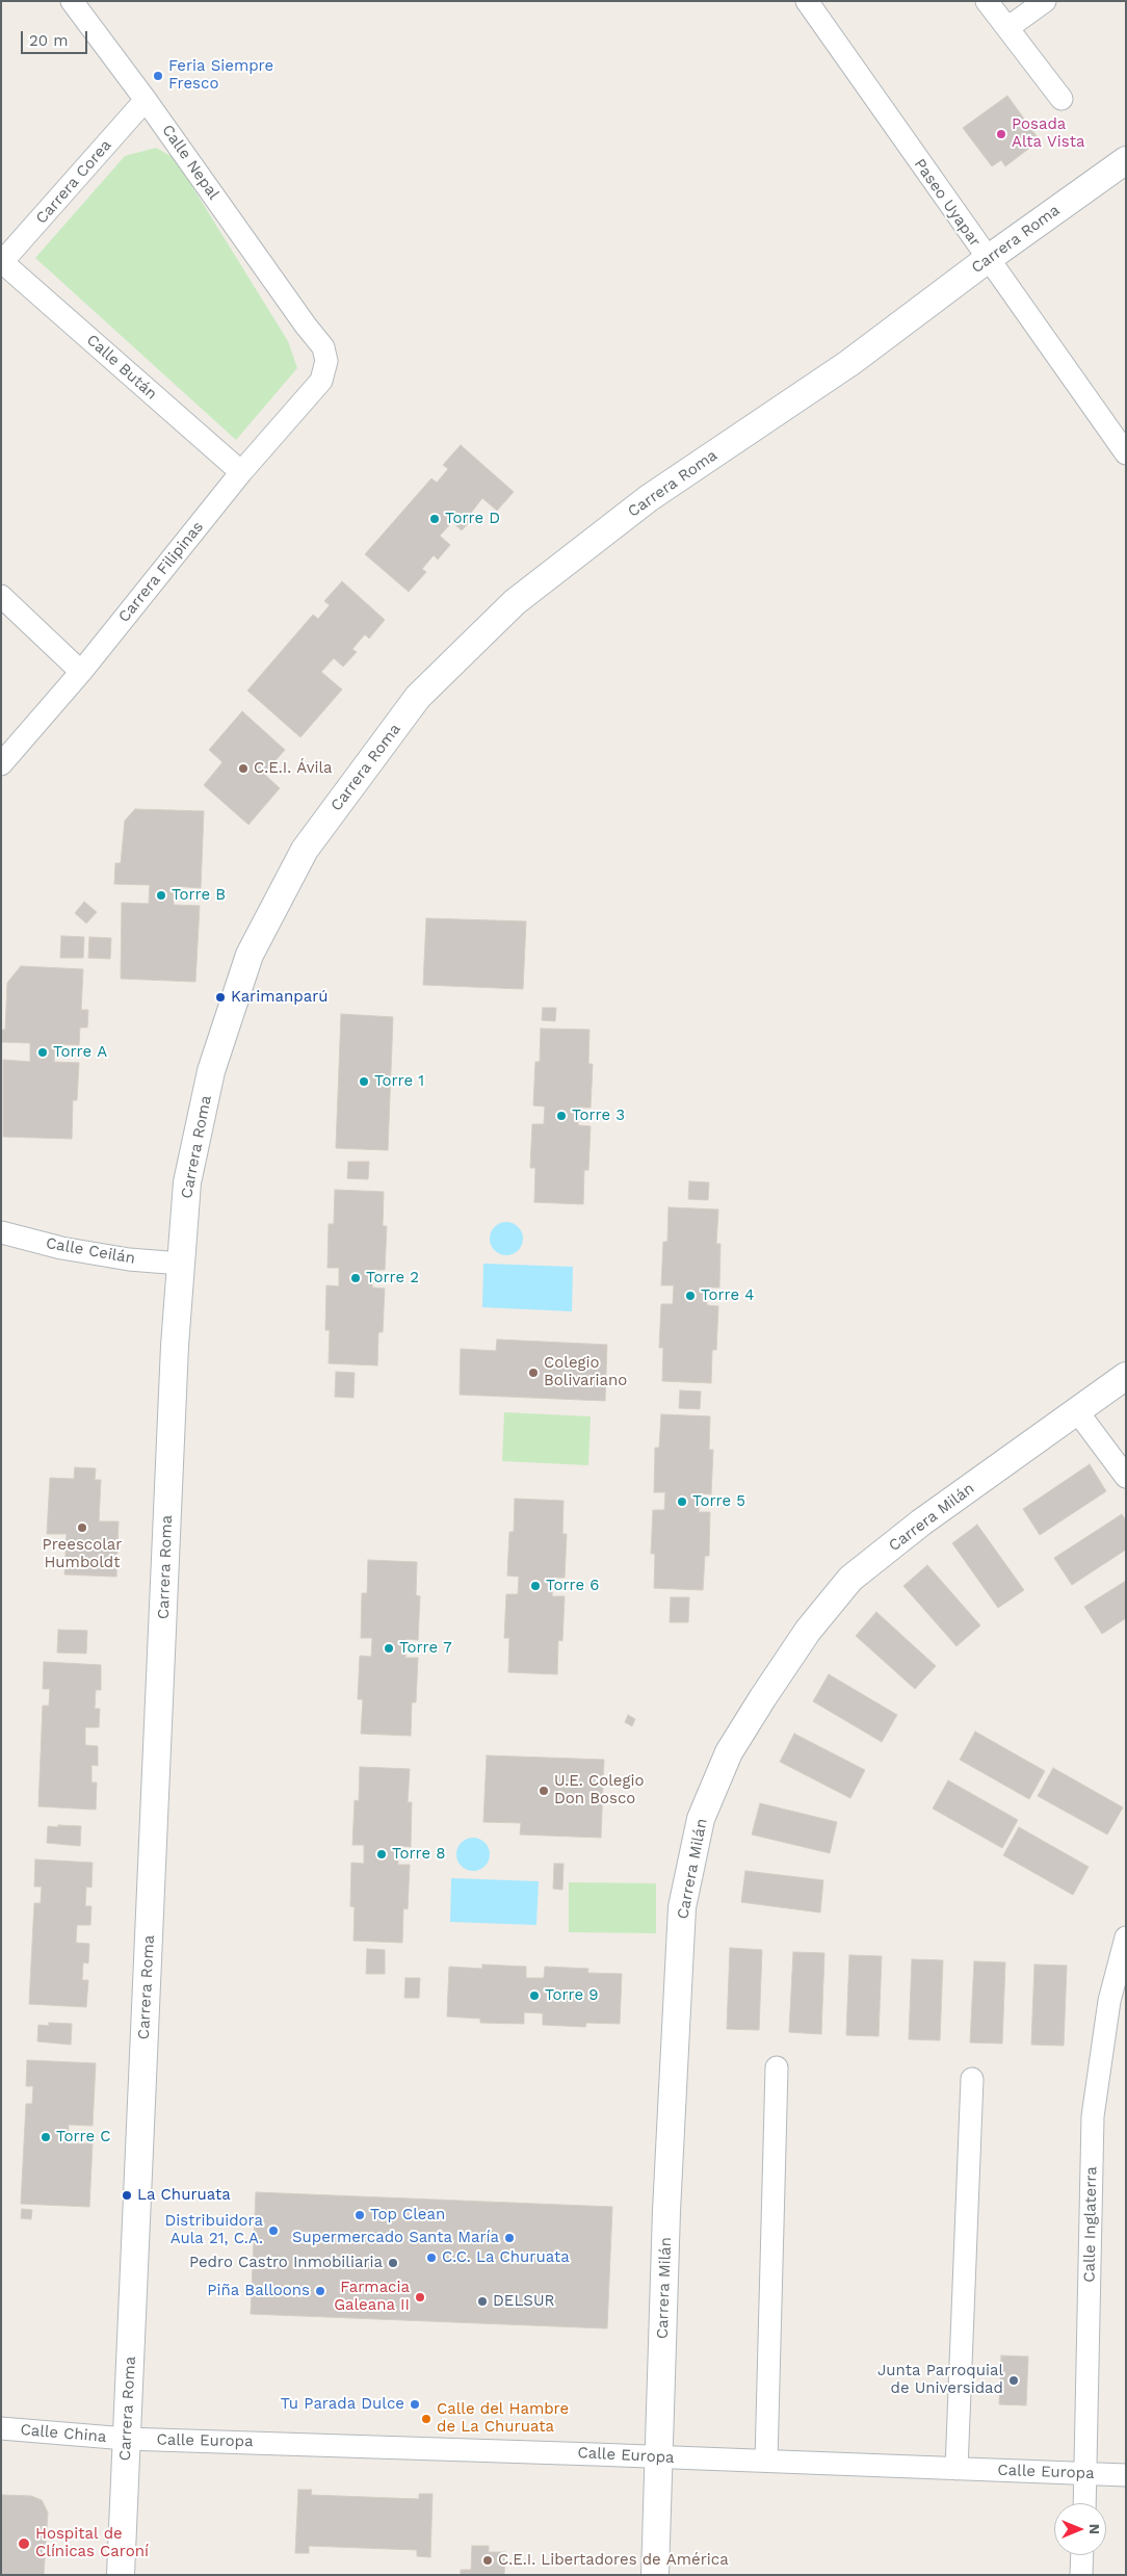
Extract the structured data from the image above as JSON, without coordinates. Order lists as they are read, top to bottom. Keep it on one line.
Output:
{"streets":{"street":["Calle Nepal","Carrera Corea","Paseo Uyapar","Carrera Roma","Calle Bután","Carrera Filipinas","Calle Ceilán","Carrera Milán","Calle Inglaterra","Calle China","Calle Europa"]},"crossings":[["Calle Nepal","Carrera Corea"],["Calle Nepal","Carrera Filipinas"],["Carrera Corea","Calle Bután"],["Paseo Uyapar","Carrera Roma"],["Carrera Roma","Calle Ceilán"],["Carrera Roma","Calle China"],["Carrera Roma","Calle Europa"],["Calle Bután","Carrera Filipinas"],["Carrera Milán","Calle Europa"],["Calle Inglaterra","Calle Europa"],["Calle China","Calle Europa"]],"places":["Feria Siempre Fresco","Posada Alta Vista","Torre D","C.E.I. Ávila","Torre B","Karimanparú","Torre A","Torre 1","Torre 3","Torre 2","Torre 4","Colegio Bolivariano","Torre 5","Preescolar Humboldt","Torre 6","Torre 7","U.E. Colegio Don Bosco","Torre 8","Torre 9","Torre C","La Churuata","Top Clean","Distribuidora Aula 21, C.A.","Supermercado Santa María","C.C. La Churuata","Pedro Castro Inmobiliaria","Piña Balloons","Farmacia Galeana II","DELSUR","Junta Parroquial de Universidad","Tu Parada Dulce","Calle del Hambre de La Churuata","Hospital de Clínicas Caroní","C.E.I. Libertadores de América"],"scale_bar":"20 m","north":"right"}
